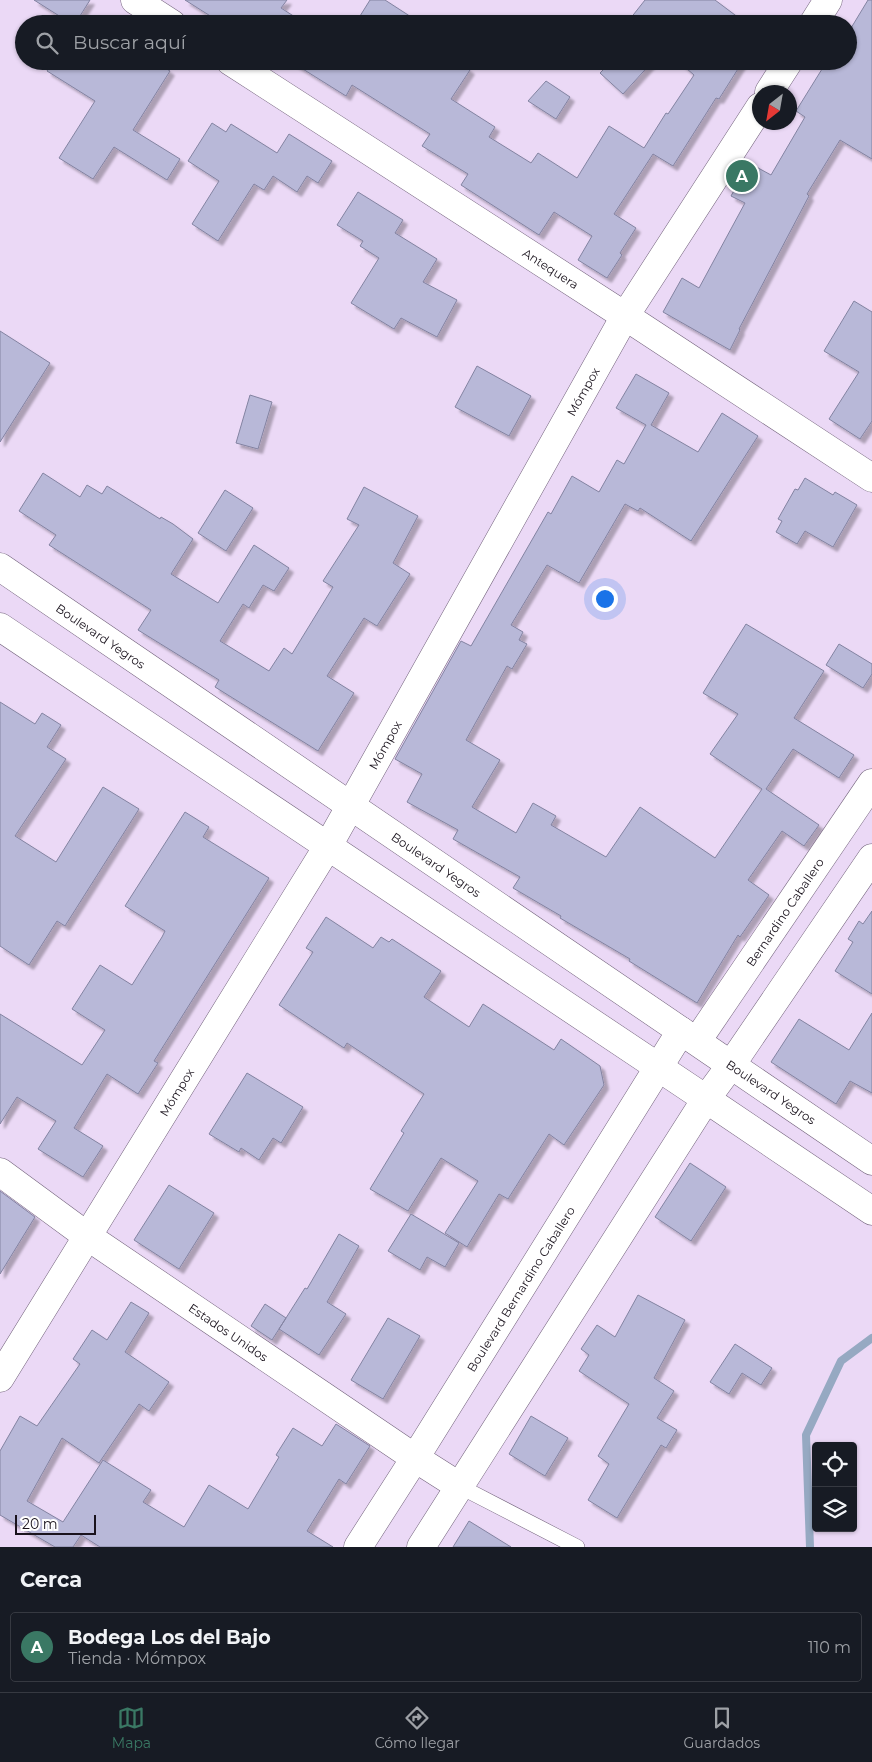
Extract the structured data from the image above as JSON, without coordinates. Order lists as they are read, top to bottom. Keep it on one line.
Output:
{"streets":{"street":["Antequera","Mómpox","Boulevard Yegros","Bernardino Caballero","Boulevard Bernardino Caballero","Estados Unidos"]},"crossings":[["Antequera","Mómpox"],["Mómpox","Boulevard Yegros"],["Mómpox","Estados Unidos"],["Boulevard Yegros","Bernardino Caballero"],["Boulevard Yegros","Boulevard Bernardino Caballero"],["Bernardino Caballero","Boulevard Bernardino Caballero"],["Boulevard Bernardino Caballero","Estados Unidos"]],"scale_bar":"20 m","north":"bottom left","page":{"search":"Buscar aquí","pins":"A","scale":"20 m","heading":"Cerca","list":[{"mark":"A","name":"Bodega Los del Bajo","note":"Tienda · Mómpox","value":"110 m"}],"nav":["Mapa","Cómo llegar","Guardados"]}}
